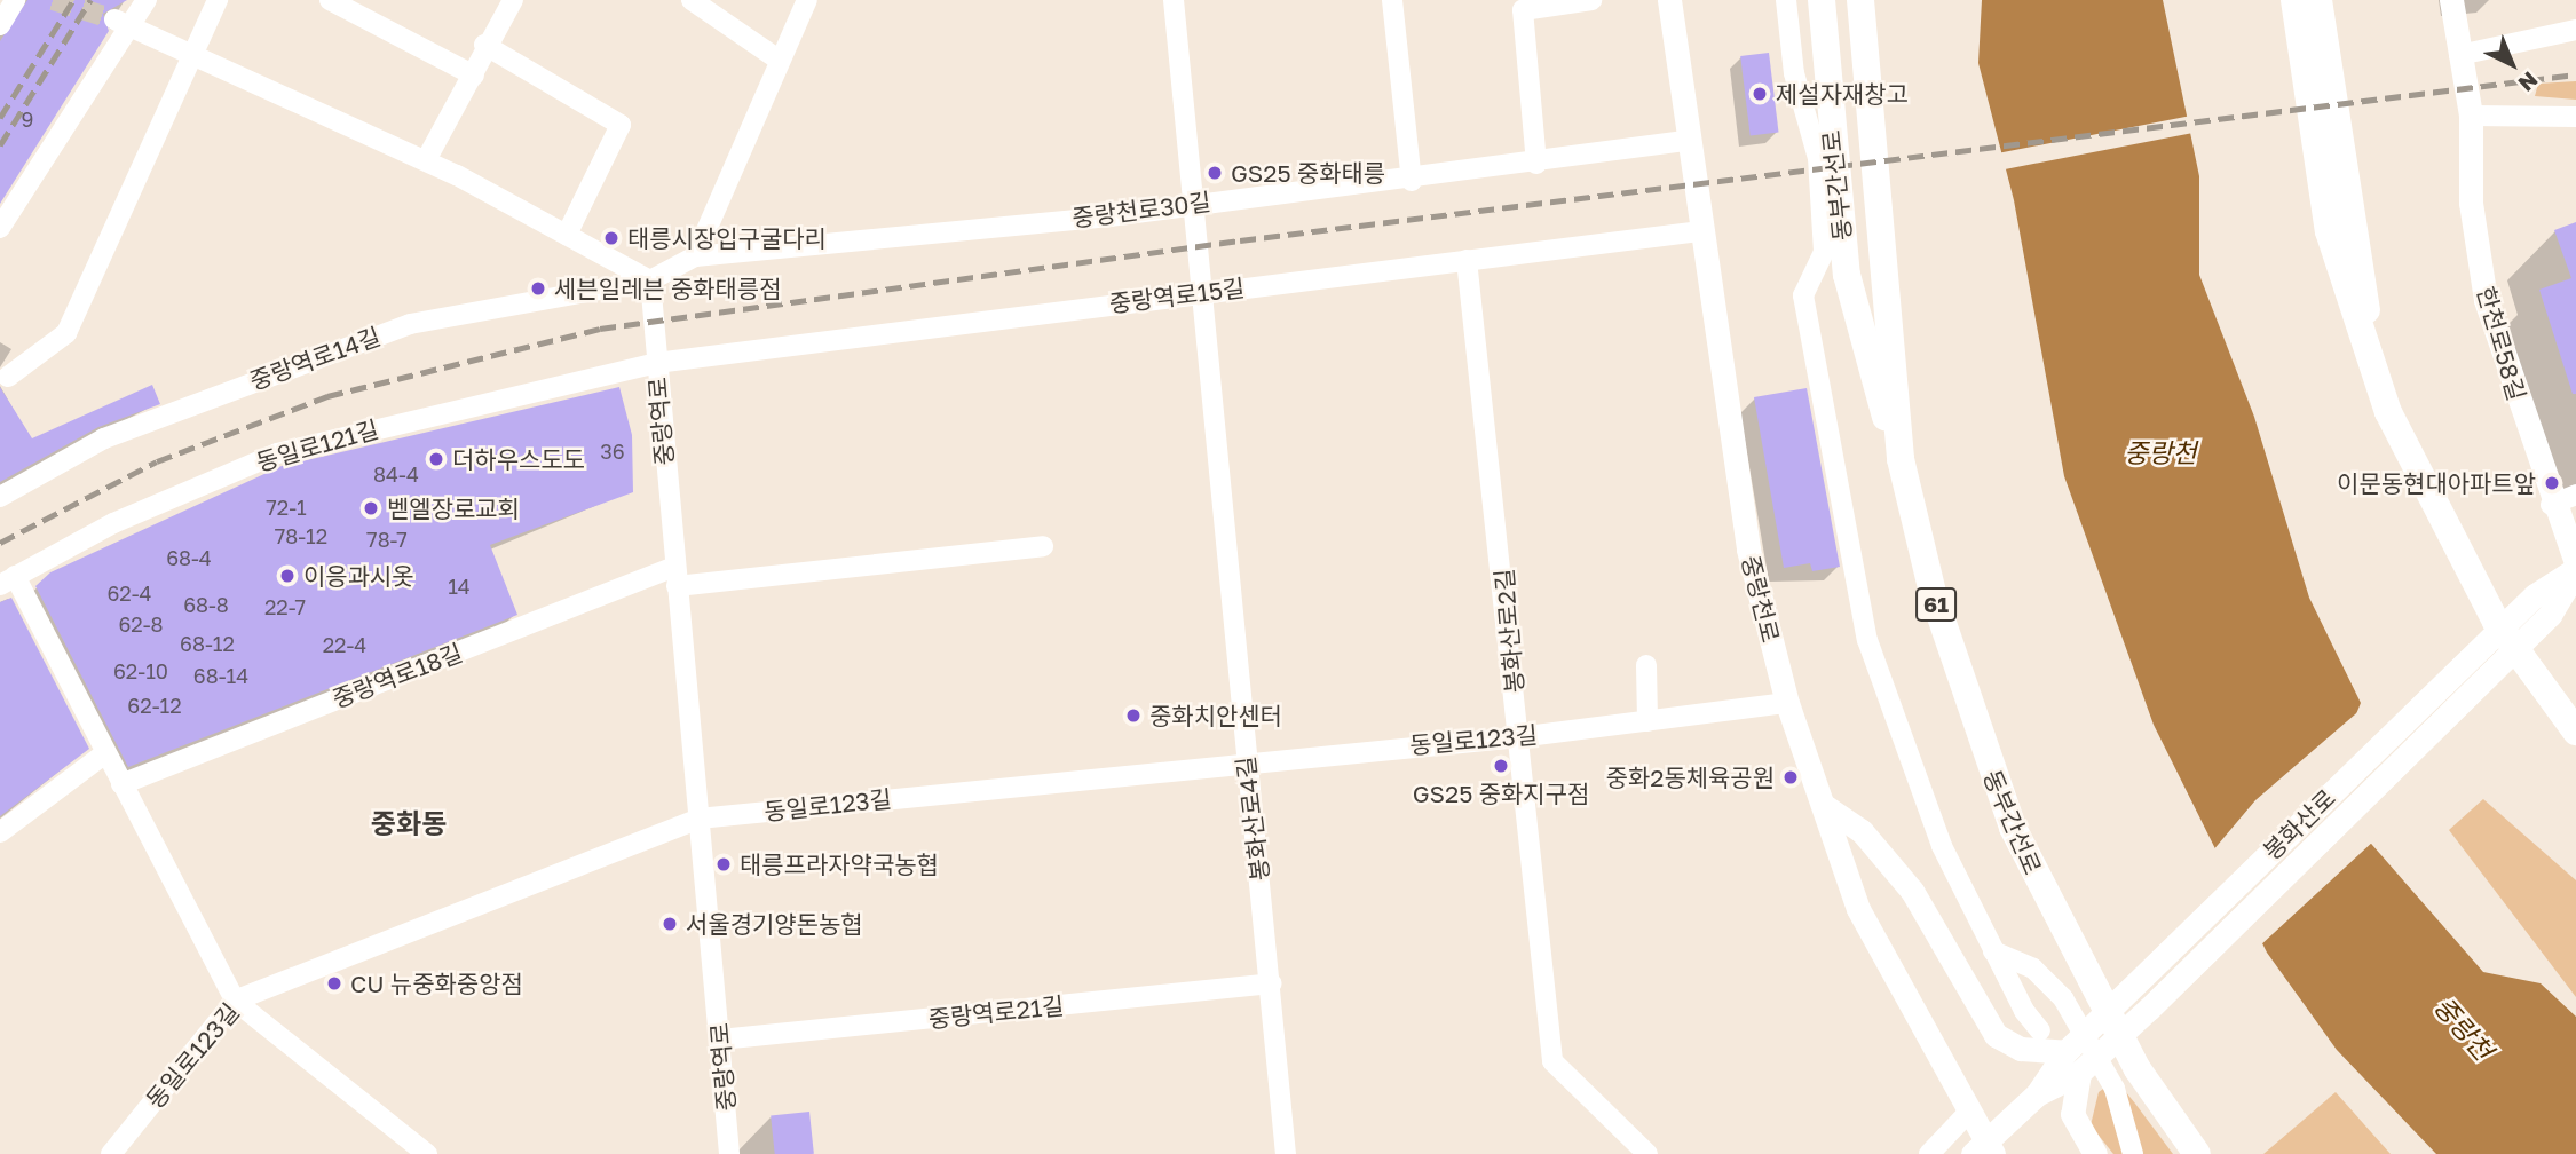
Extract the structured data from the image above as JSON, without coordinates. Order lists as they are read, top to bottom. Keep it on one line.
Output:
{"streets":{"highway":["동부간선로","61"],"main road":["한천로58길","중랑천로","봉화산로"],"street":["중랑천로30길","중랑역로15길","중랑역로14길","중랑역로","동일로121길","봉화산로2길","중랑역로18길","동일로123길","봉화산로4길","중랑역로21길"]},"crossings":[["중랑천로30길","중랑역로14길"],["중랑천로30길","중랑역로"],["중랑천로30길","중랑천로"],["중랑천로30길","봉화산로4길"],["중랑역로15길","중랑역로"],["중랑역로15길","동일로121길"],["중랑역로15길","중랑천로"],["중랑역로15길","봉화산로2길"],["중랑역로15길","봉화산로4길"],["한천로58길","봉화산로"],["중랑역로14길","중랑역로"],["중랑역로","동일로121길"],["중랑역로","중랑역로18길"],["중랑역로","동일로123길"],["중랑역로","중랑역로21길"],["중랑천로","동일로123길"],["봉화산로2길","동일로123길"],["동일로123길","봉화산로4길"],["봉화산로4길","중랑역로21길"]],"districts":["중화동"],"water":["중랑천"],"places":["제설자재창고","GS25 중화태릉","태릉시장입구굴다리","세븐일레븐 중화태릉점","더하우스도도","이문동현대아파트앞","벧엘장로교회","이응과시옷","중화치안센터","GS25 중화지구점","중화2동체육공원","태릉프라자약국농협","서울경기양돈농협","CU 뉴중화중앙점"],"house_numbers":["9","36","84-4","72-1","78-12","78-7","68-4","14","62-4","68-8","22-7","62-8","68-12","22-4","62-10","68-14","62-12"],"north":"bottom right"}
